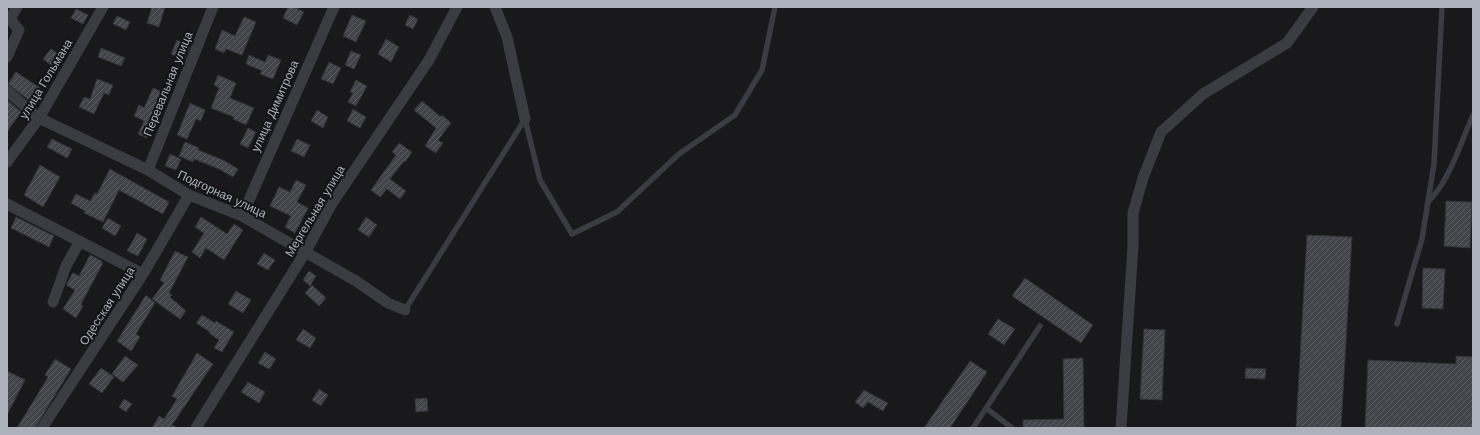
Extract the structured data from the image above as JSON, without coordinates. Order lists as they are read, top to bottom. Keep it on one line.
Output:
{"streets":{"street":["улица Гольмана","Перевальная улица","улица Димитрова","Подгорная улица","Мергельная улица","Одесская улица"]},"crossings":[["улица Гольмана","Подгорная улица"],["Перевальная улица","Подгорная улица"],["улица Димитрова","Подгорная улица"],["Подгорная улица","Мергельная улица"],["Подгорная улица","Одесская улица"]]}
